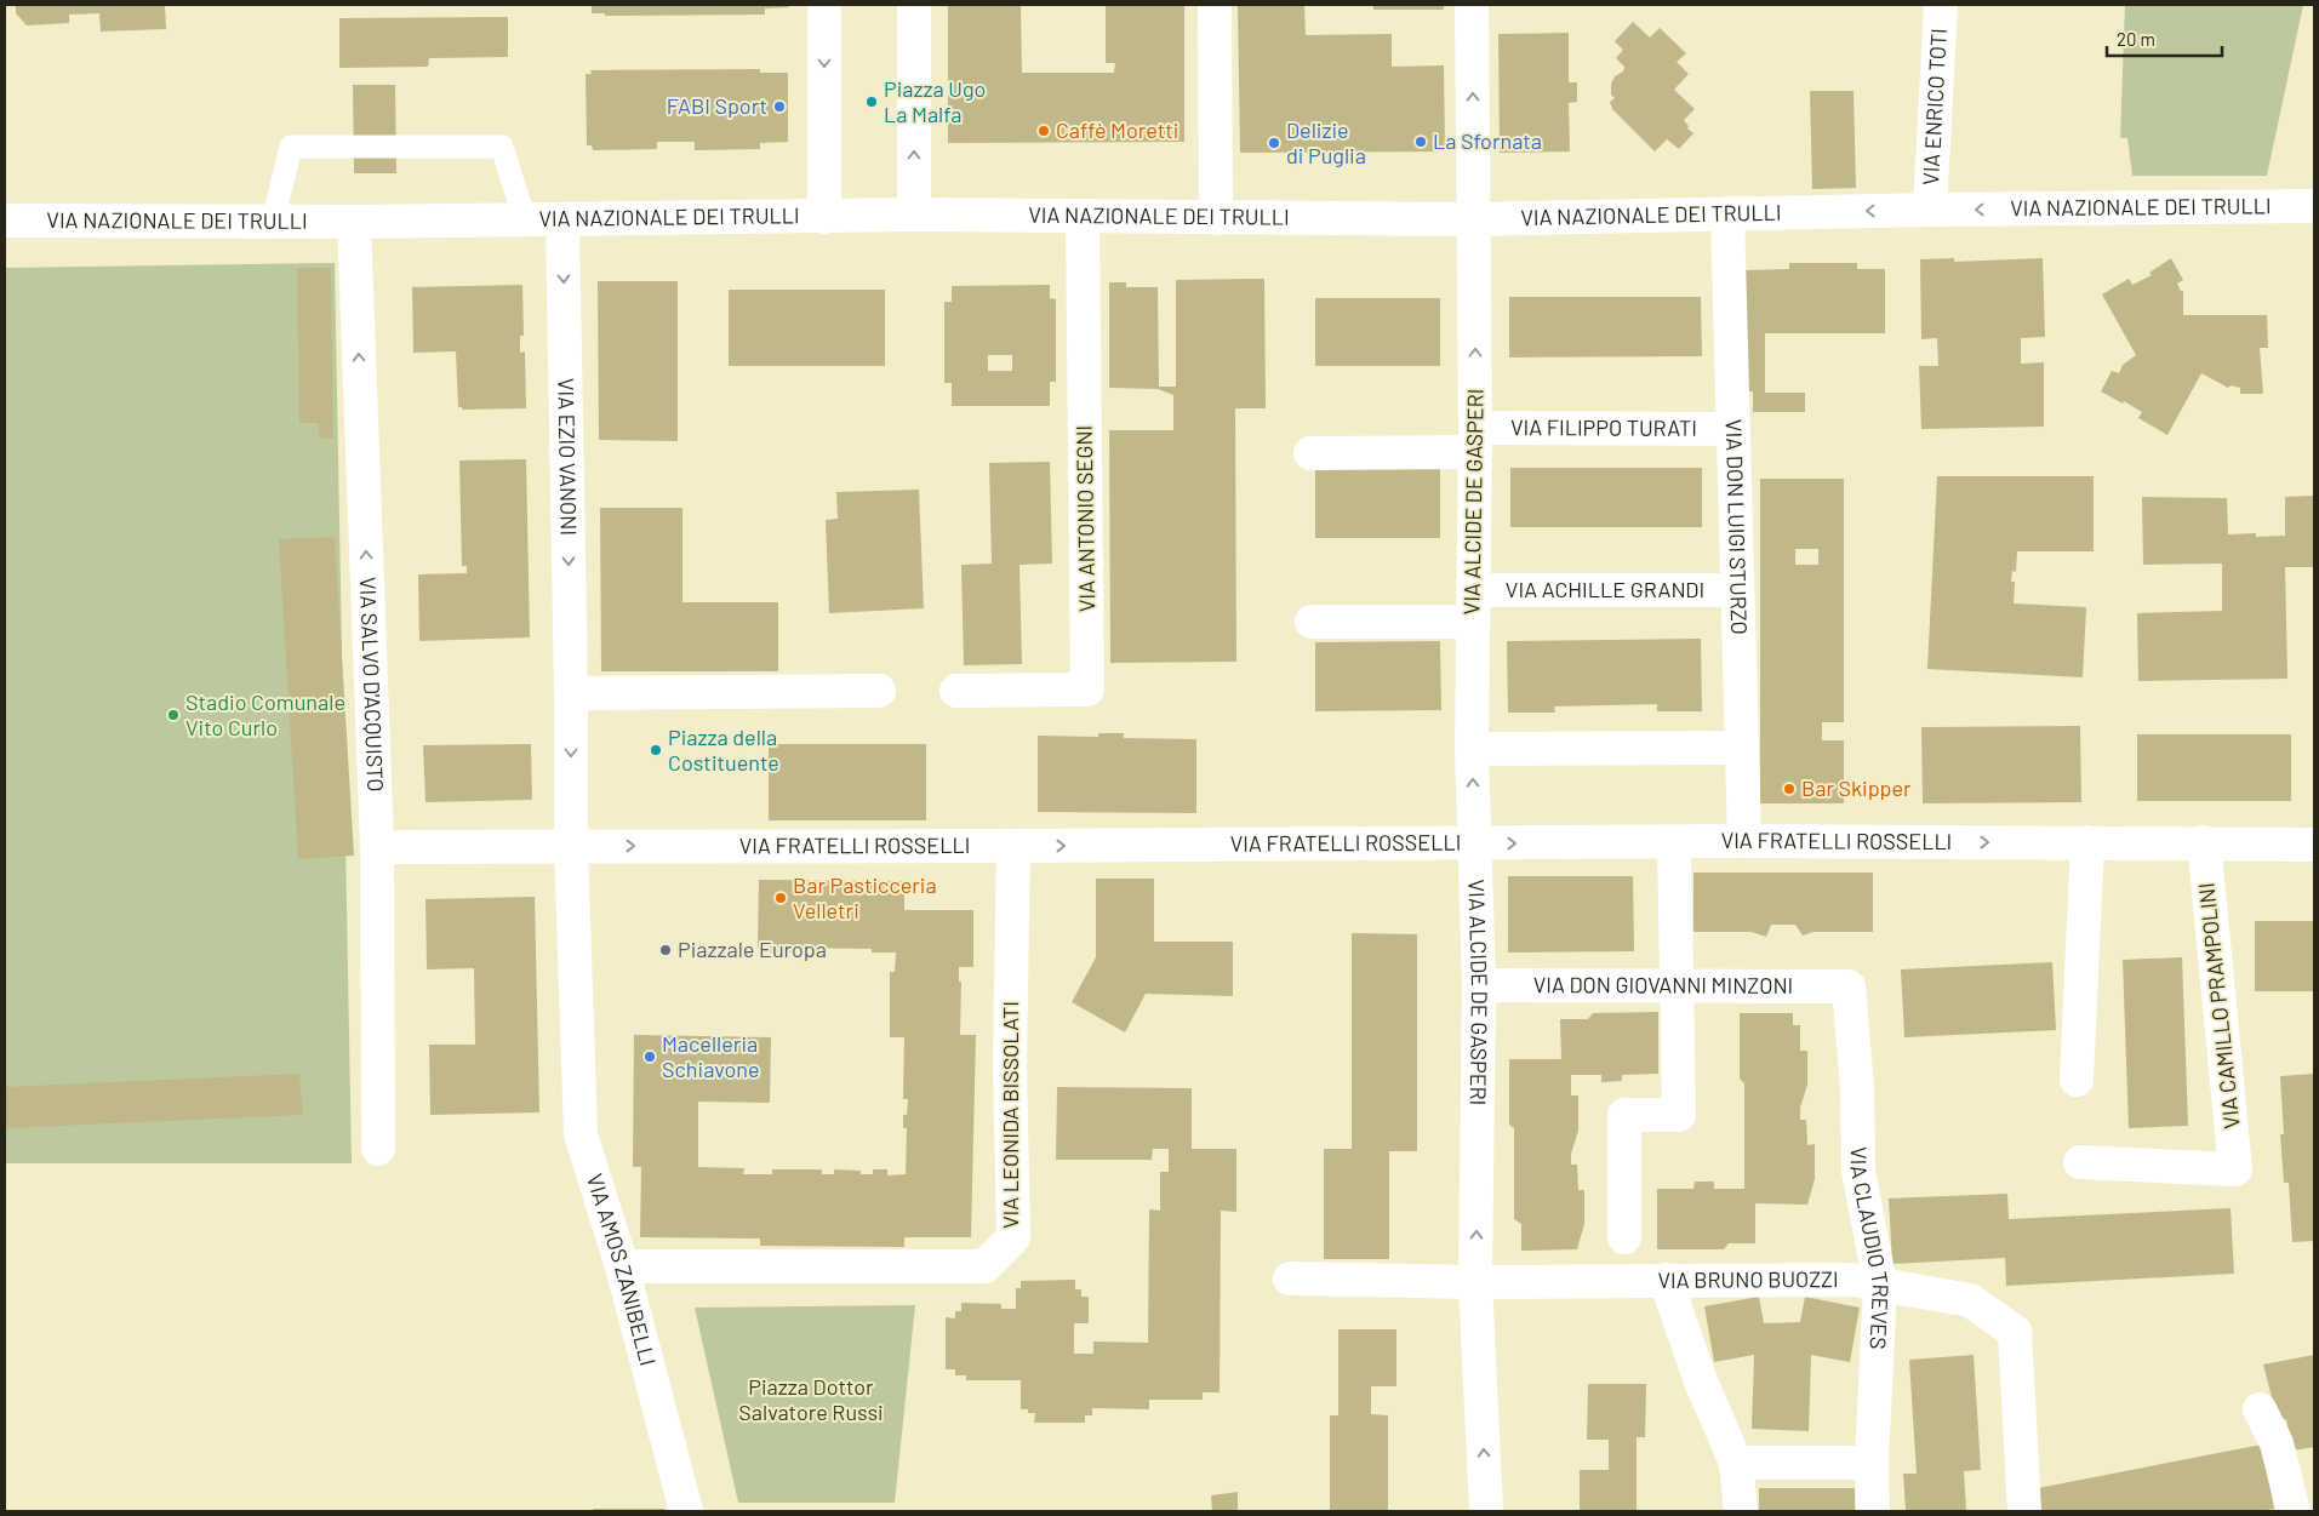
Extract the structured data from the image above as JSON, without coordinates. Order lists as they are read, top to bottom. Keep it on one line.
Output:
{"streets":{"street":["VIA ENRICO TOTI","VIA NAZIONALE DEI TRULLI","VIA FILIPPO TURATI","VIA EZIO VANONI","VIA ALCIDE DE GASPERI","VIA ANTONIO SEGNI","VIA DON LUIGI STURZO","VIA ACHILLE GRANDI","VIA SALVO D'ACQUISTO","VIA FRATELLI ROSSELLI","VIA DON GIOVANNI MINZONI","VIA CAMILLO PRAMPOLINI","VIA LEONIDA BISSOLATI","VIA CLAUDIO TREVES","VIA AMOS ZANIBELLI","VIA BRUNO BUOZZI"]},"crossings":[["VIA ENRICO TOTI","VIA NAZIONALE DEI TRULLI"],["VIA NAZIONALE DEI TRULLI","VIA EZIO VANONI"],["VIA NAZIONALE DEI TRULLI","VIA ALCIDE DE GASPERI"],["VIA NAZIONALE DEI TRULLI","VIA ANTONIO SEGNI"],["VIA NAZIONALE DEI TRULLI","VIA DON LUIGI STURZO"],["VIA NAZIONALE DEI TRULLI","VIA SALVO D'ACQUISTO"],["VIA FILIPPO TURATI","VIA ALCIDE DE GASPERI"],["VIA FILIPPO TURATI","VIA DON LUIGI STURZO"],["VIA ALCIDE DE GASPERI","VIA ACHILLE GRANDI"],["VIA ALCIDE DE GASPERI","VIA FRATELLI ROSSELLI"],["VIA ALCIDE DE GASPERI","VIA DON GIOVANNI MINZONI"],["VIA ALCIDE DE GASPERI","VIA BRUNO BUOZZI"],["VIA DON LUIGI STURZO","VIA ACHILLE GRANDI"],["VIA DON LUIGI STURZO","VIA FRATELLI ROSSELLI"],["VIA SALVO D'ACQUISTO","VIA FRATELLI ROSSELLI"],["VIA FRATELLI ROSSELLI","VIA CAMILLO PRAMPOLINI"],["VIA FRATELLI ROSSELLI","VIA LEONIDA BISSOLATI"],["VIA FRATELLI ROSSELLI","VIA AMOS ZANIBELLI"],["VIA DON GIOVANNI MINZONI","VIA CLAUDIO TREVES"],["VIA LEONIDA BISSOLATI","VIA AMOS ZANIBELLI"],["VIA CLAUDIO TREVES","VIA BRUNO BUOZZI"]],"one_way":["VIA EZIO VANONI","VIA SALVO D'ACQUISTO"],"parks":["Piazza Dottor Salvatore Russi"],"places":["Piazza Ugo La Malfa","FABI Sport","Caffè Moretti","La Sfornata","Delizie di Puglia","Stadio Comunale Vito Curlo","Piazza della Costituente","Bar Skipper","Bar Pasticceria Velletri","Piazzale Europa","Macelleria Schiavone"],"scale_bar":"20 m"}
